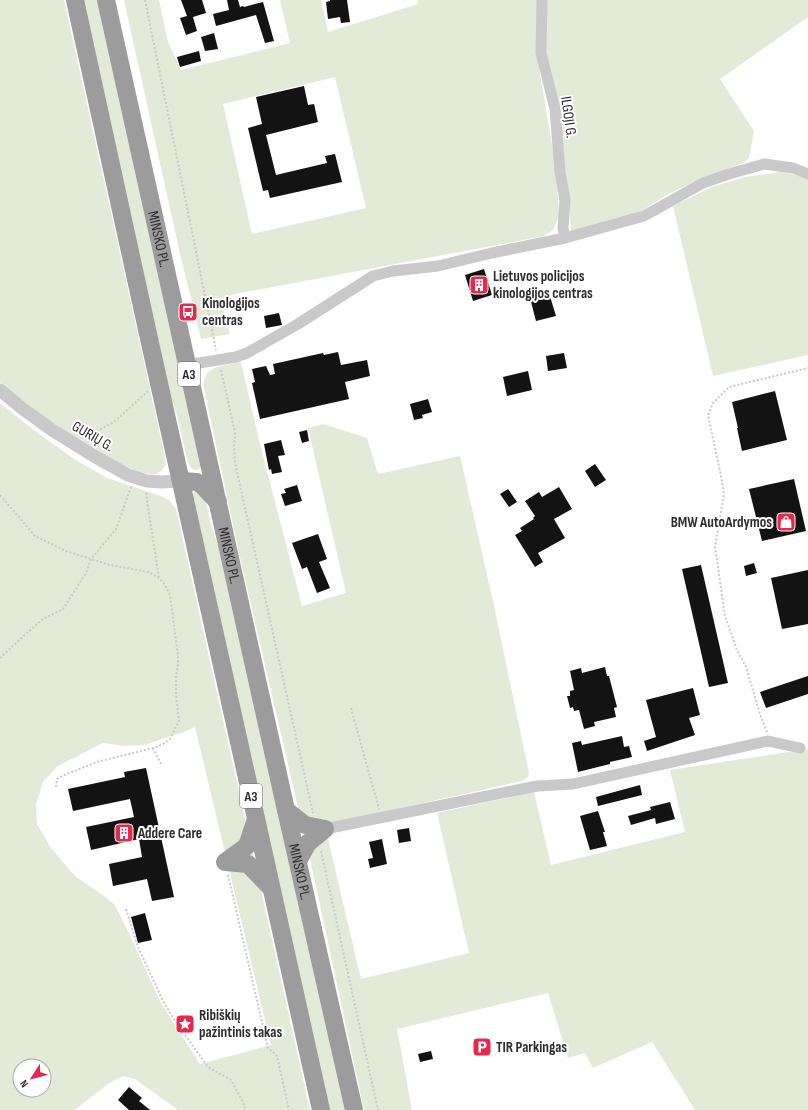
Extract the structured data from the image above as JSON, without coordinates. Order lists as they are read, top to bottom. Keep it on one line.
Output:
{"streets":{"highway":["MINSKO PL.","A3"],"street":["ILGOJI G.","GURIŲ G."]},"crossings":[["MINSKO PL.","GURIŲ G."]],"places":{"building":["Lietuvos policijos kinologijos centras","Addere Care"],"bus stop":["Kinologijos centras"],"shop":["BMW AutoArdymos"],"place":["Ribiškių pažintinis takas"],"parking":["TIR Parkingas"]},"north":"bottom left"}
